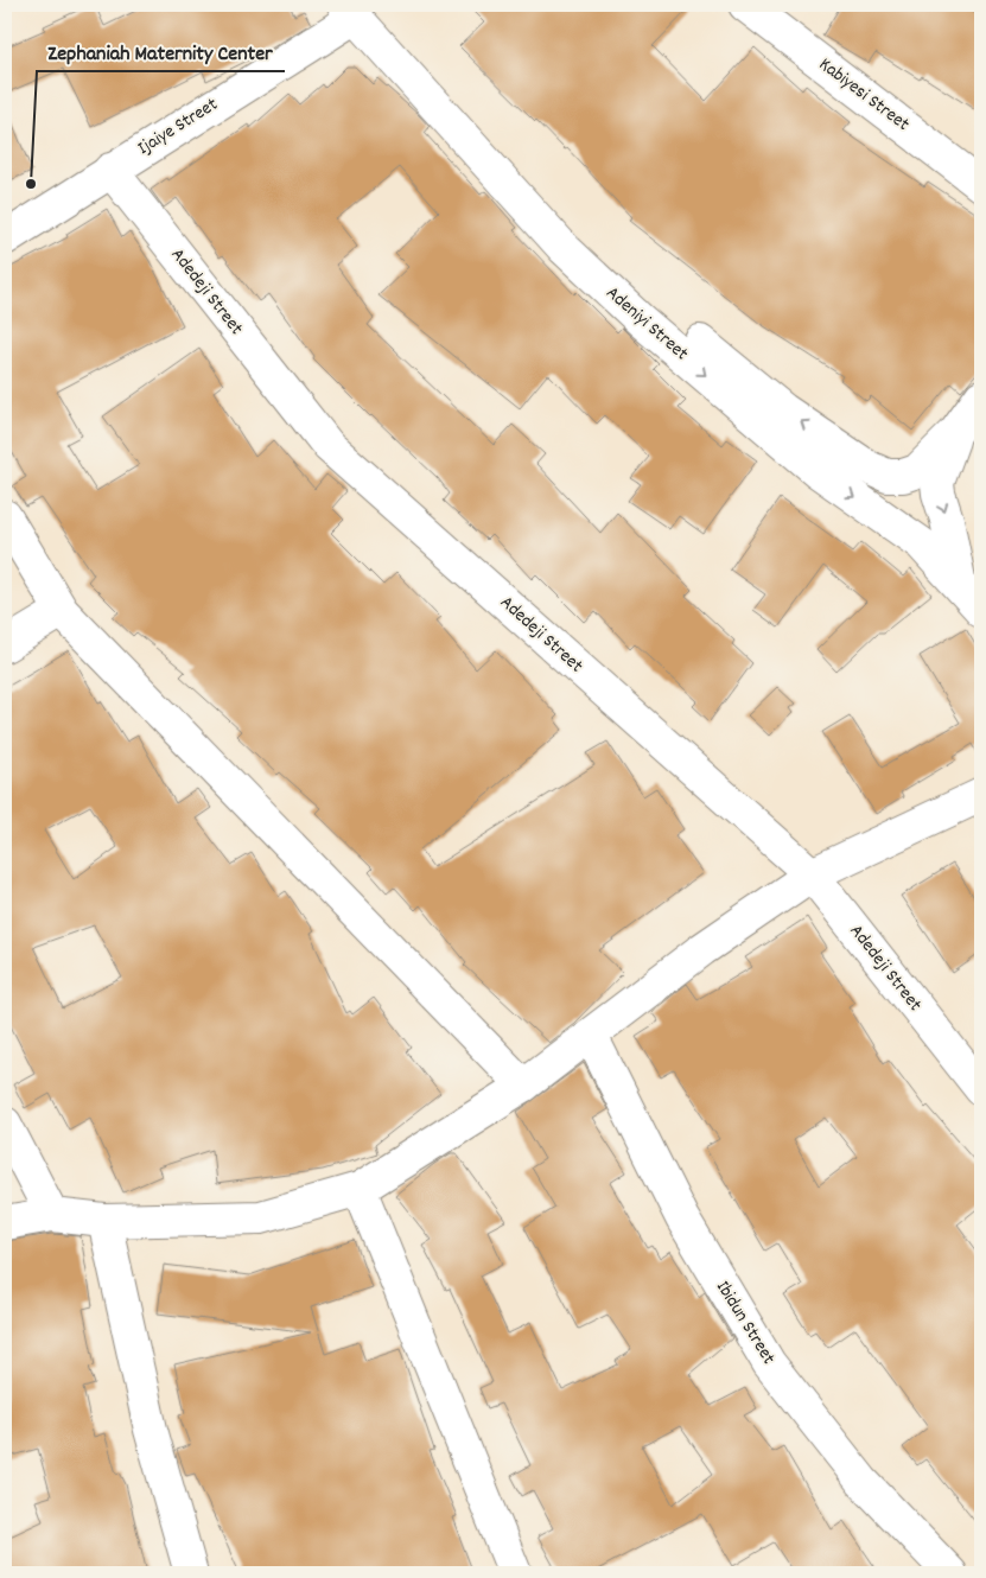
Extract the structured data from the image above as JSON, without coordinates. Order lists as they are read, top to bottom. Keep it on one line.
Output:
{"streets":{"street":["Kabiyesi Street","Ijaiye Street","Adedeji Street","Adeniyi Street","Ibidun Street"]},"crossings":[["Ijaiye Street","Adedeji Street"],["Ijaiye Street","Adeniyi Street"]],"places":["Zephaniah Maternity Center"]}
